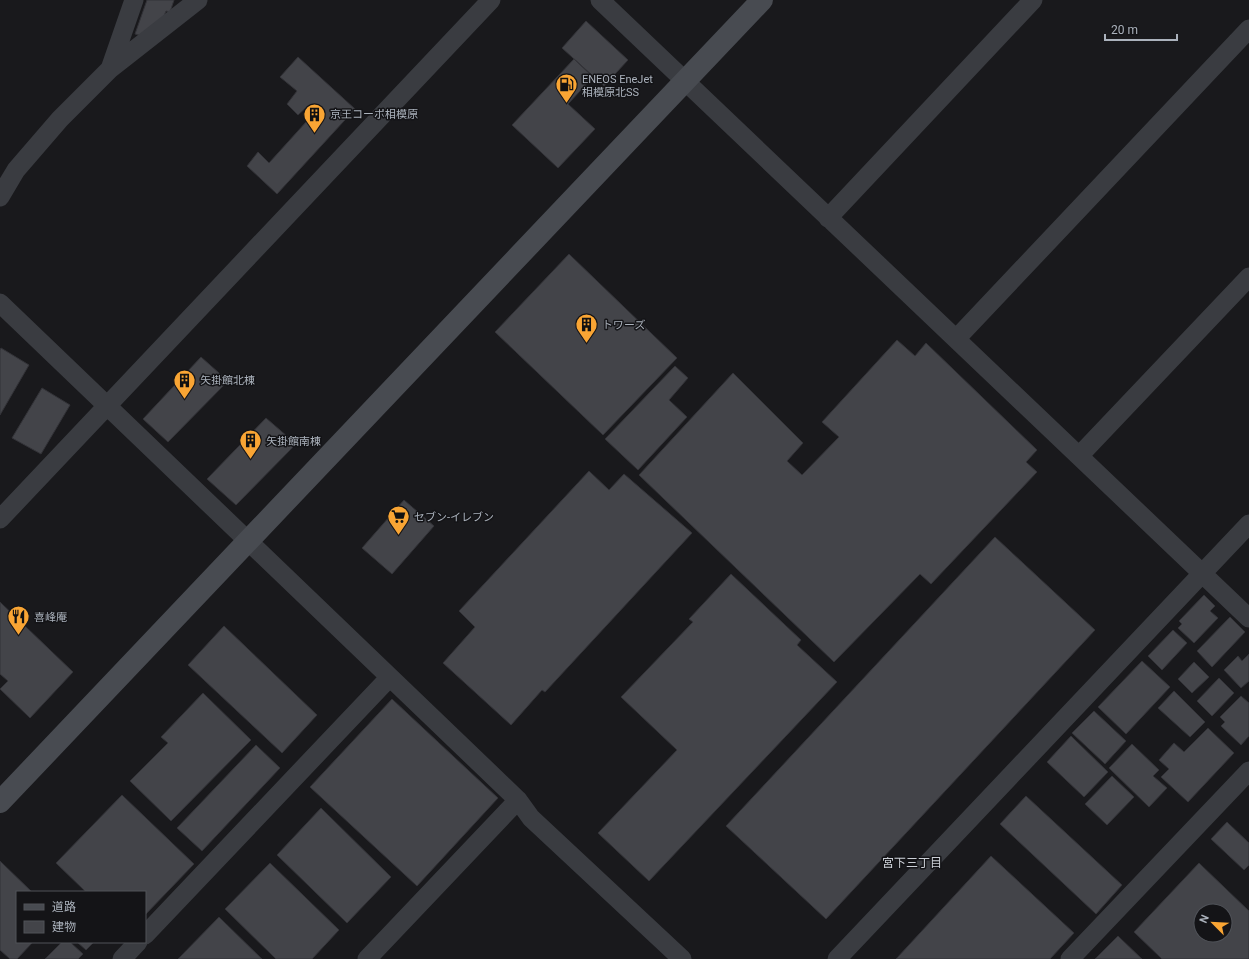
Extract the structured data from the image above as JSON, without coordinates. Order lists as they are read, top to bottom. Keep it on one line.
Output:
{"districts":["宮下三丁目"],"places":{"fuel station":["ENEOS EneJet 相模原北SS"],"building":["京王コーポ相模原","トワーズ","矢掛館北棟","矢掛館南棟"],"supermarket":["セブン-イレブン"],"restaurant":["喜峰庵"]},"legend":["道路","建物"],"scale_bar":"20 m","north":"top left"}
